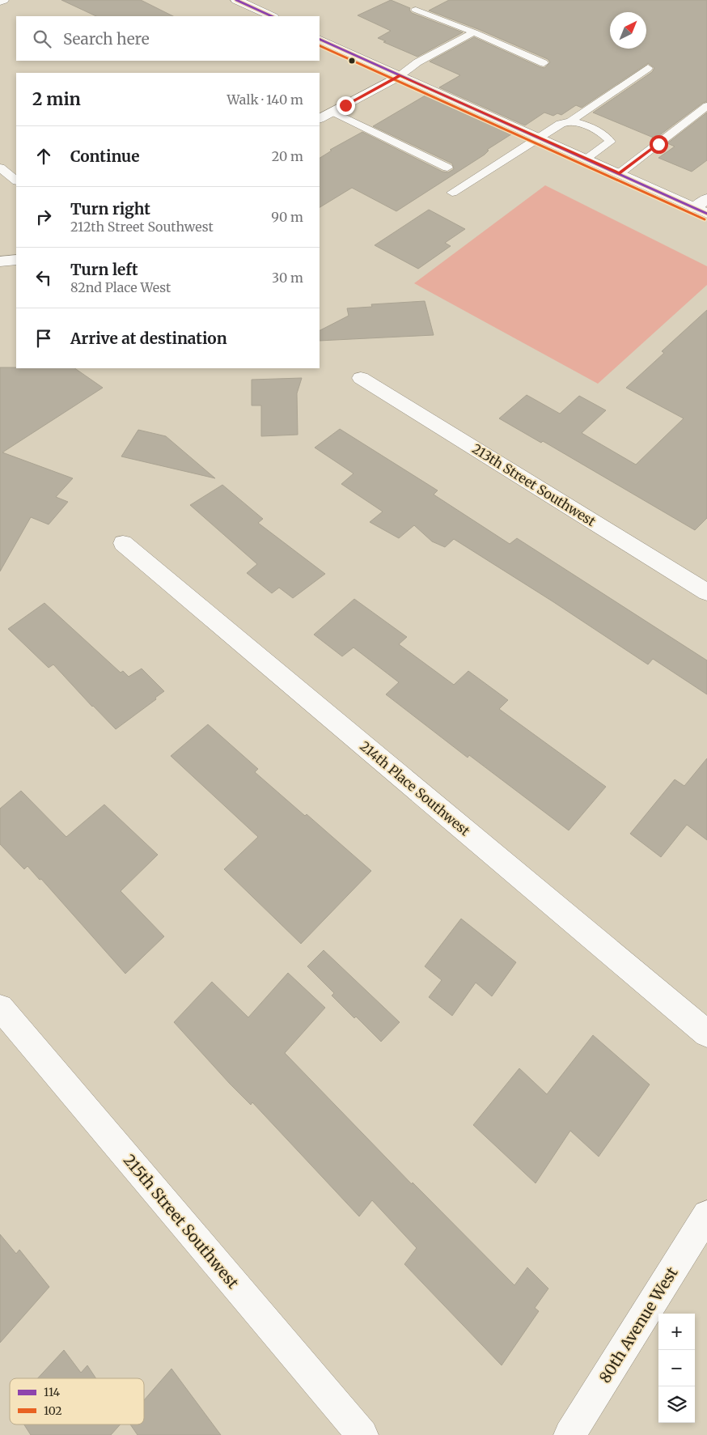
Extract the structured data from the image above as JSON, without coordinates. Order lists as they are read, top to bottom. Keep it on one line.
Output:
{"streets":{"street":["213th Street Southwest","214th Place Southwest","215th Street Southwest","80th Avenue West"]},"lines":["transit line 114","transit line 102"],"legend":["114","102"],"north":"top right","page":{"search":"Search here","heading":["2 min","Walk · 140 m"],"list":[["Continue","20 m"],["Turn right","212th Street Southwest","90 m"],["Turn left","82nd Place West","30 m"],"Arrive at destination"],"map_buttons":["+","−"]}}
